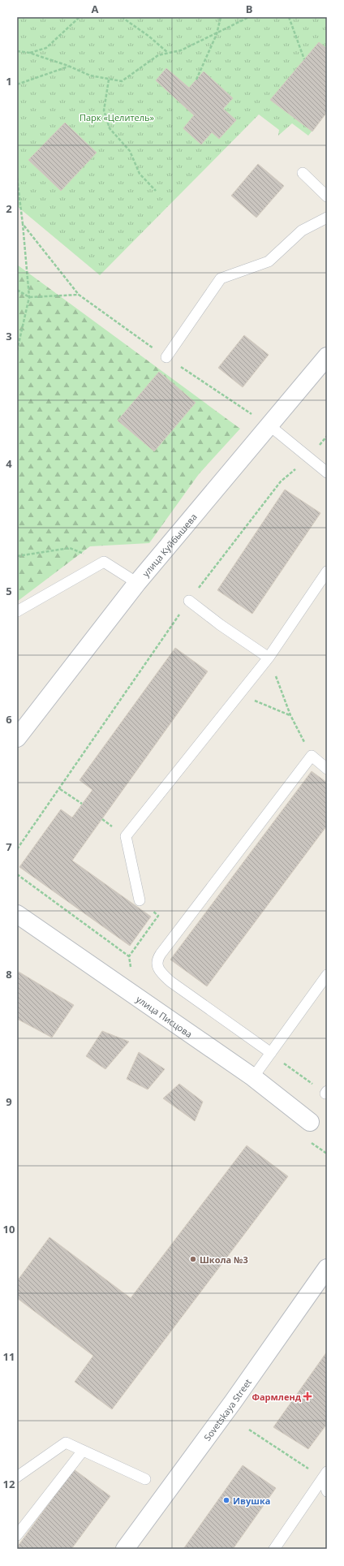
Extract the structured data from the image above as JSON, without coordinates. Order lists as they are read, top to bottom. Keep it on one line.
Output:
{"streets":{"main road":["улица Куйбышева","улица Писцова","Sovetskaya Street"]},"parks":["Парк «Целитель»"],"places":{"other":["Школа №3","Ивушка"],"health":["Фармленд"]},"grid":{"columns":["A","B"],"rows":["1","2","3","4","5","6","7","8","9","10","11","12"]}}
